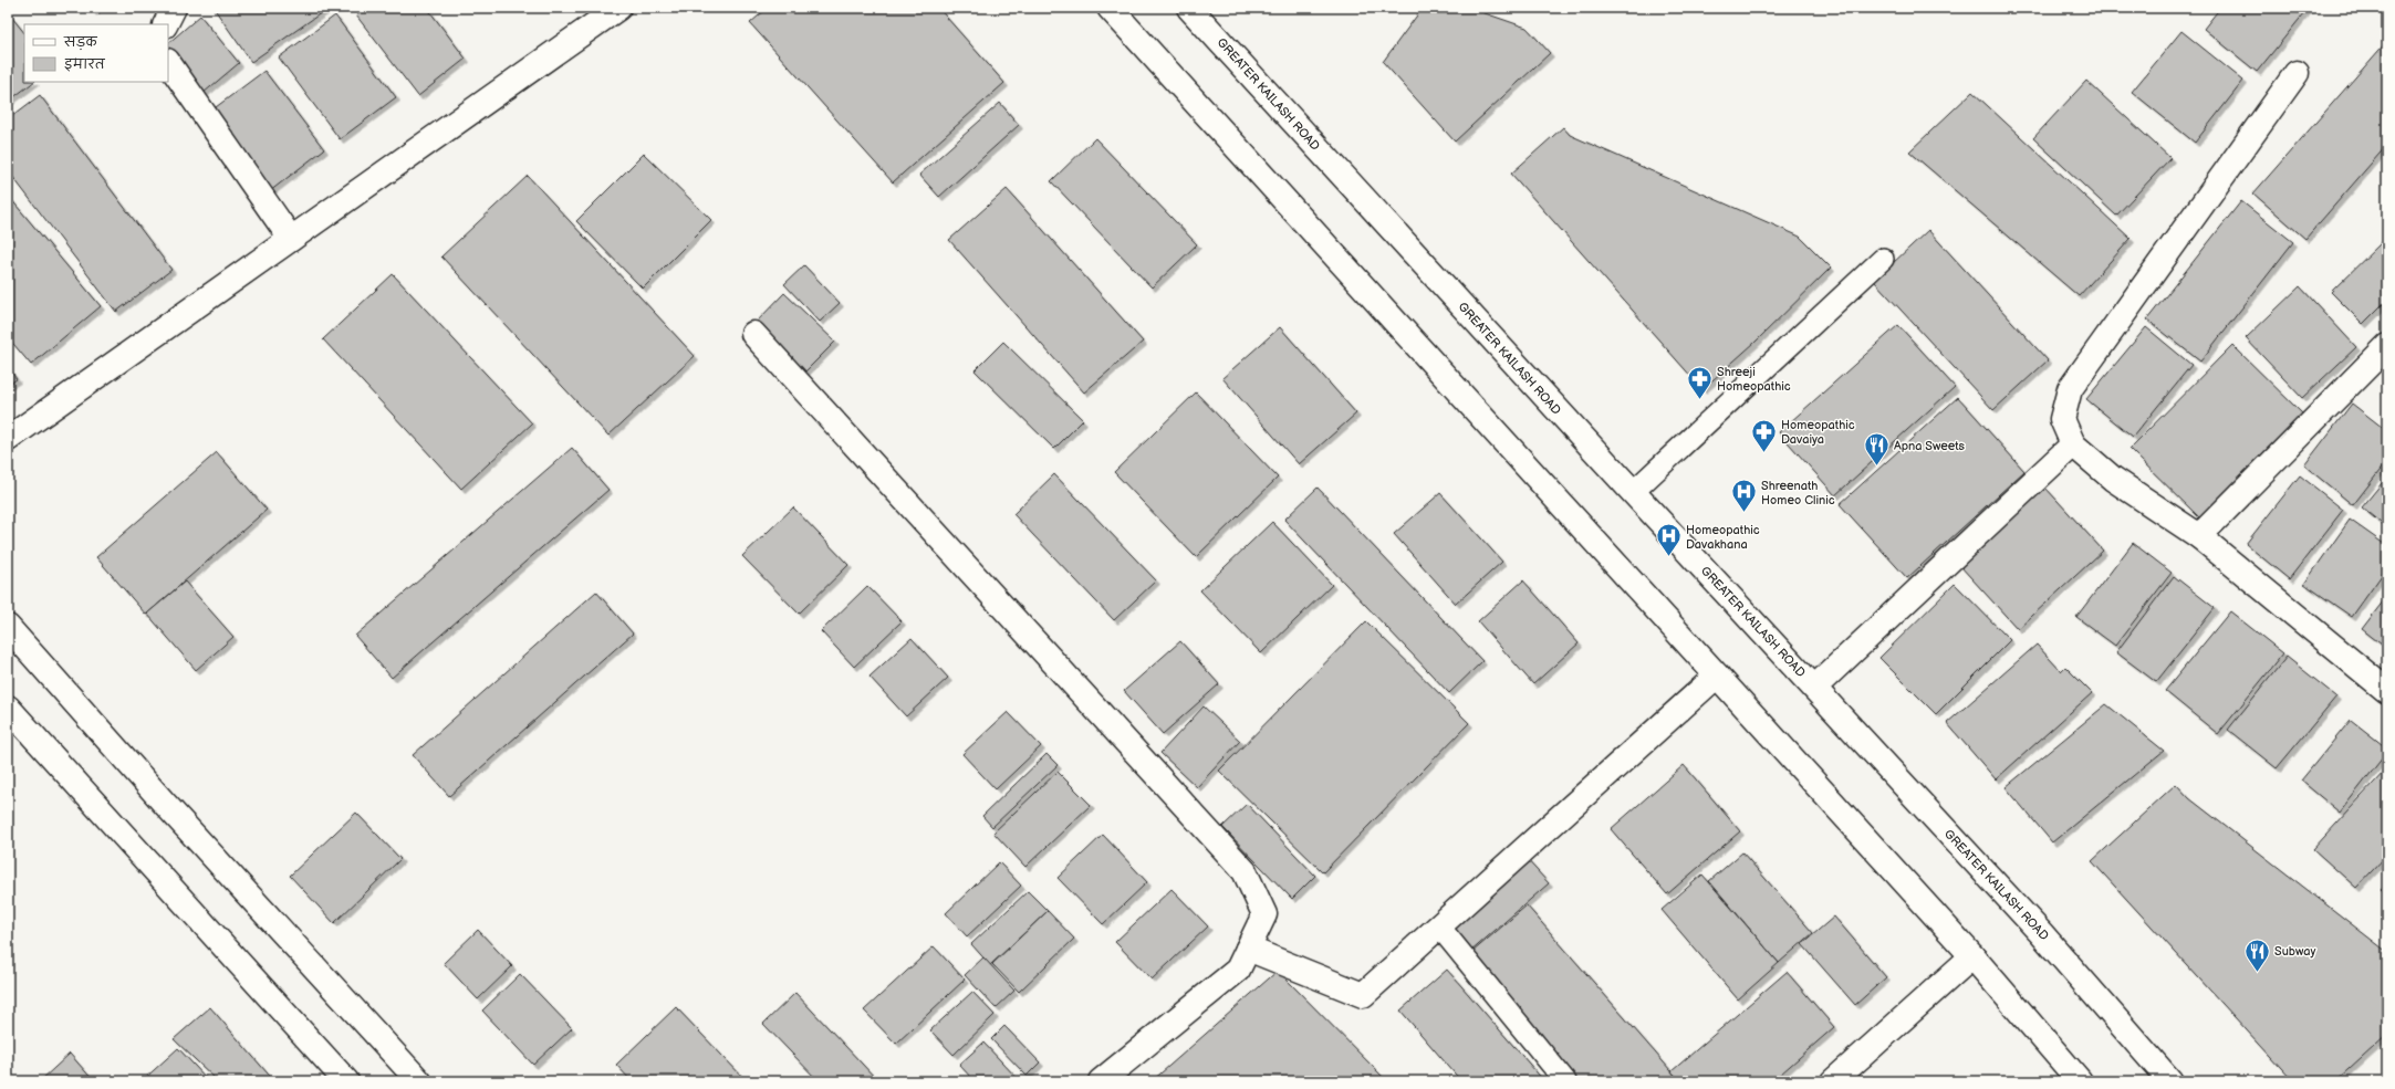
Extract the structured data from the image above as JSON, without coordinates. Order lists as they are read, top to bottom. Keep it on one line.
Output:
{"streets":{"street":["GREATER KAILASH ROAD"]},"places":{"pharmacy":["Shreeji Homeopathic","Homeopathic Davaiya"],"restaurant":["Apna Sweets","Subway"],"hospital":["Shreenath Homeo Clinic","Homeopathic Davakhana"]},"legend":["सड़क","इमारत"]}
